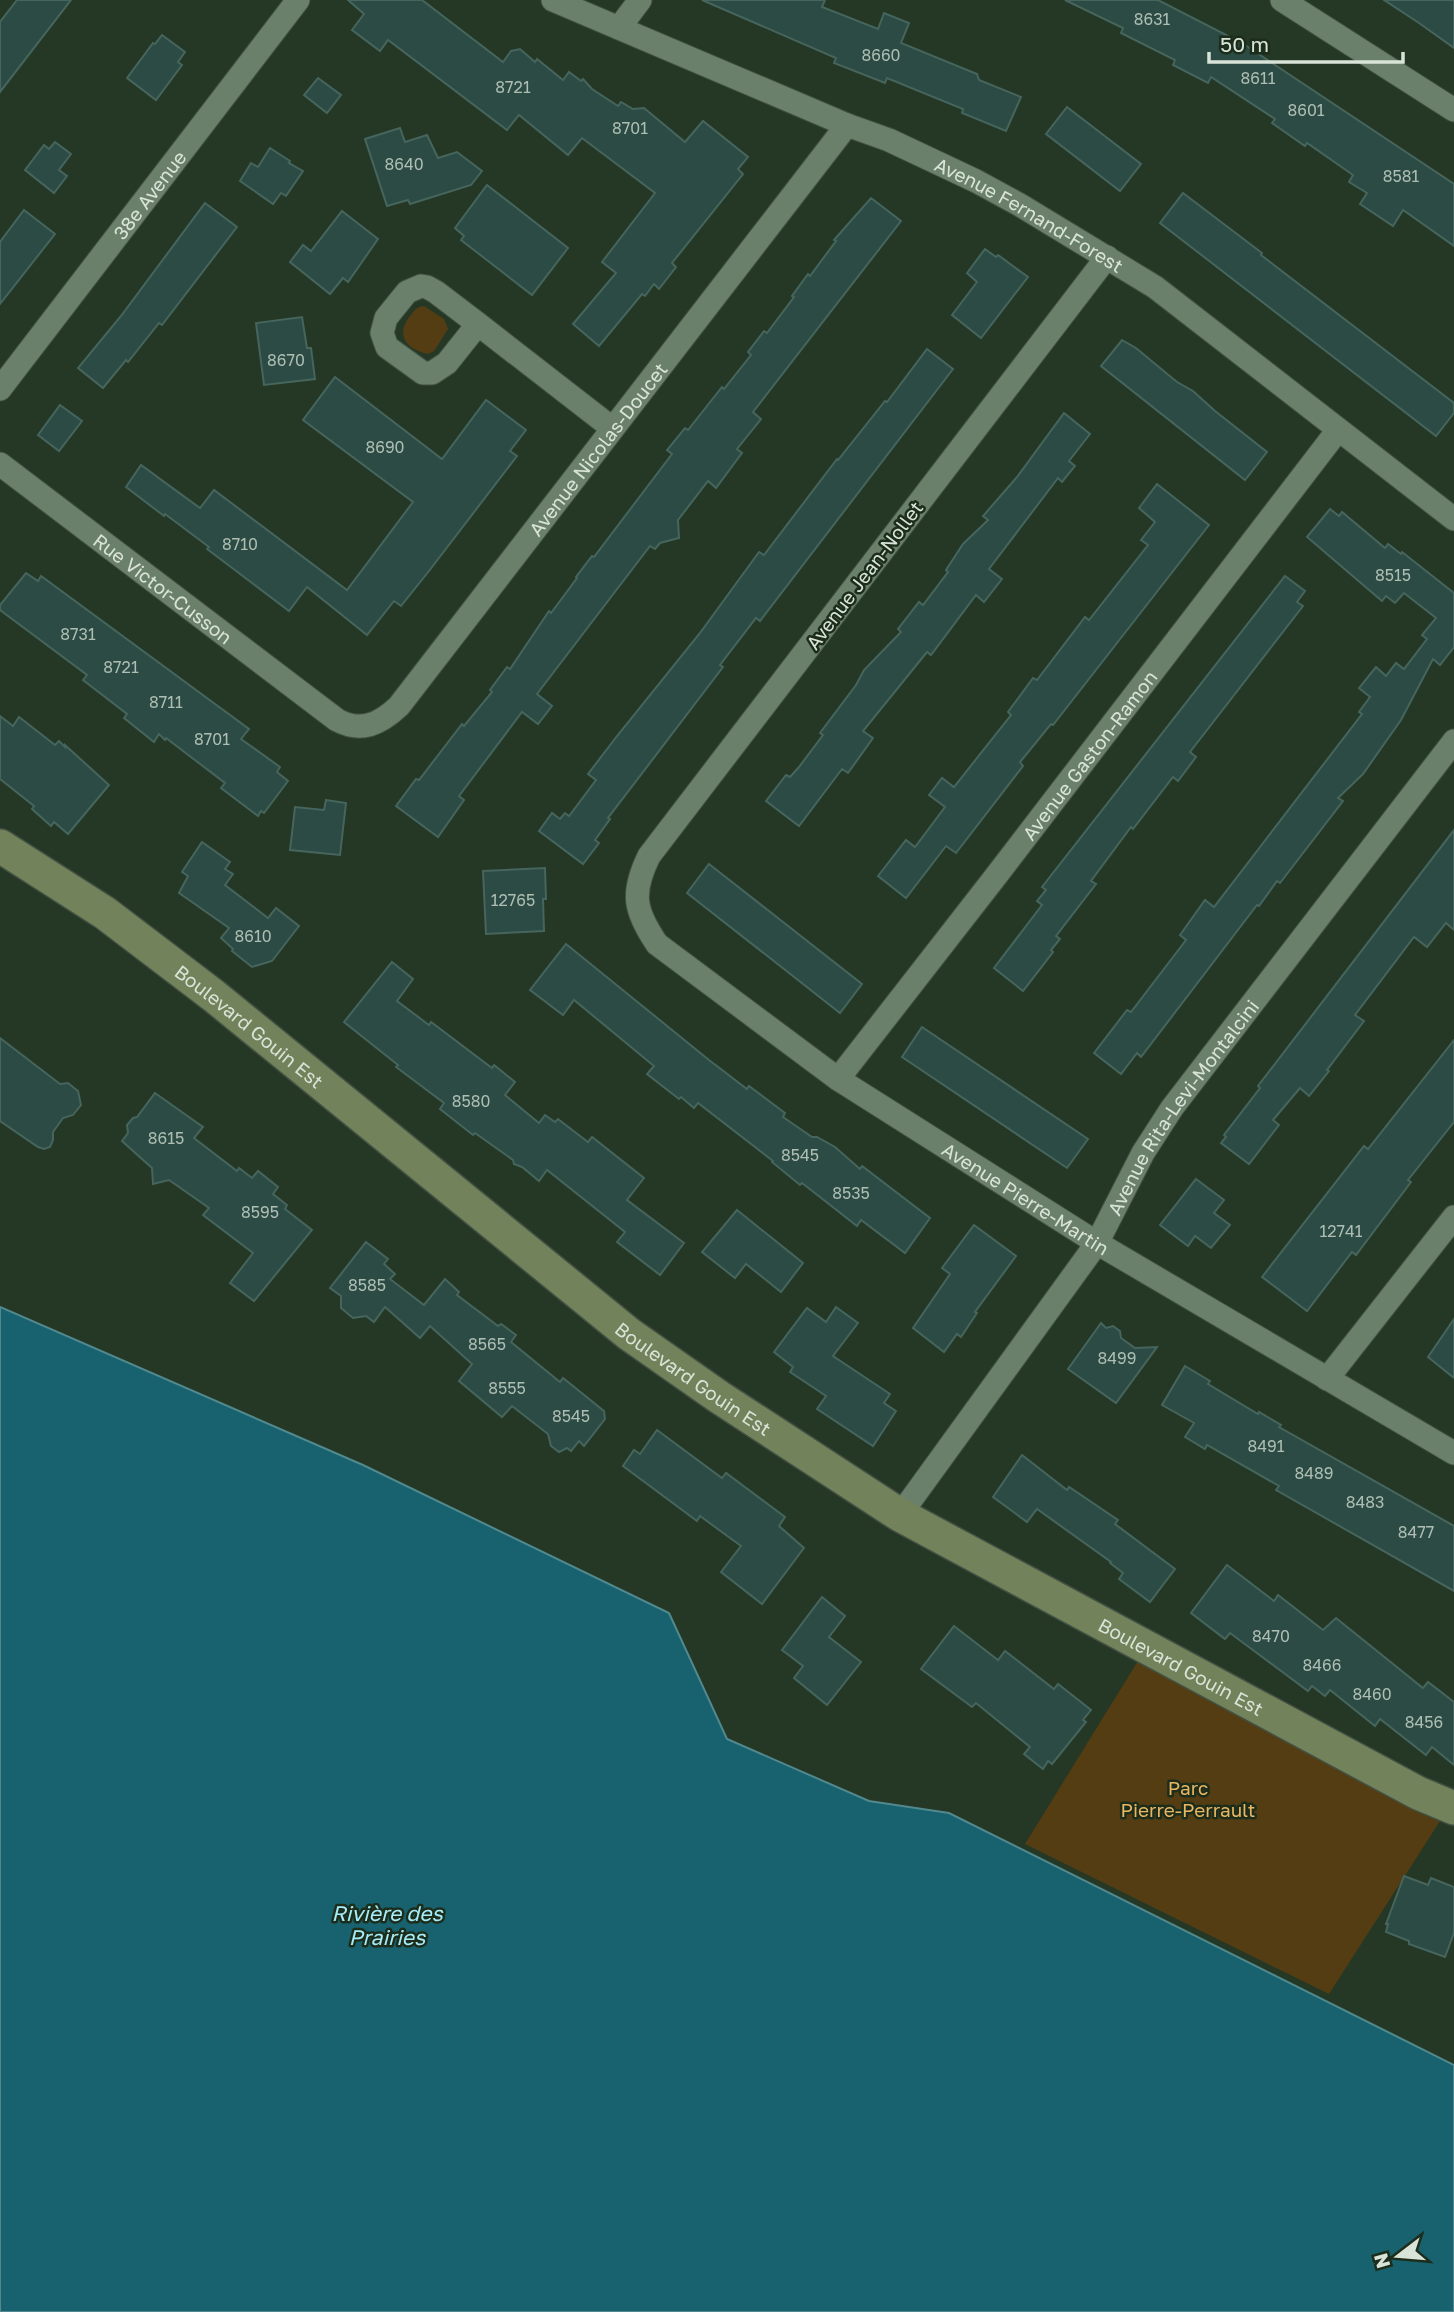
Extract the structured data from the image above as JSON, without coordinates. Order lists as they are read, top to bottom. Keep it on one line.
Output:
{"streets":{"street":["38e Avenue","Avenue Fernand-Forest","Avenue Nicolas-Doucet","Avenue Jean-Nollet","Rue Victor-Cusson","Avenue Gaston-Ramon","Boulevard Gouin Est","Avenue Rita-Levi-Montalcini","Avenue Pierre-Martin"]},"crossings":[["Avenue Fernand-Forest","Avenue Nicolas-Doucet"],["Avenue Fernand-Forest","Avenue Jean-Nollet"],["Avenue Fernand-Forest","Avenue Gaston-Ramon"],["Avenue Nicolas-Doucet","Rue Victor-Cusson"],["Avenue Jean-Nollet","Avenue Pierre-Martin"],["Avenue Gaston-Ramon","Avenue Pierre-Martin"],["Boulevard Gouin Est","Avenue Rita-Levi-Montalcini"],["Avenue Rita-Levi-Montalcini","Avenue Pierre-Martin"]],"water":["Rivière des Prairies"],"parks":["Parc Pierre-Perrault"],"house_numbers":["8631","8660","8611","8721","8601","8701","8640","8581","8670","8690","8710","8515","8731","8721","8711","8701","12765","8610","8580","8615","8545","8535","8595","12741","8585","8565","8499","8555","8545","8491","8489","8483","8477","8470","8466","8460","8456"],"scale_bar":"50 m","north":"left"}
